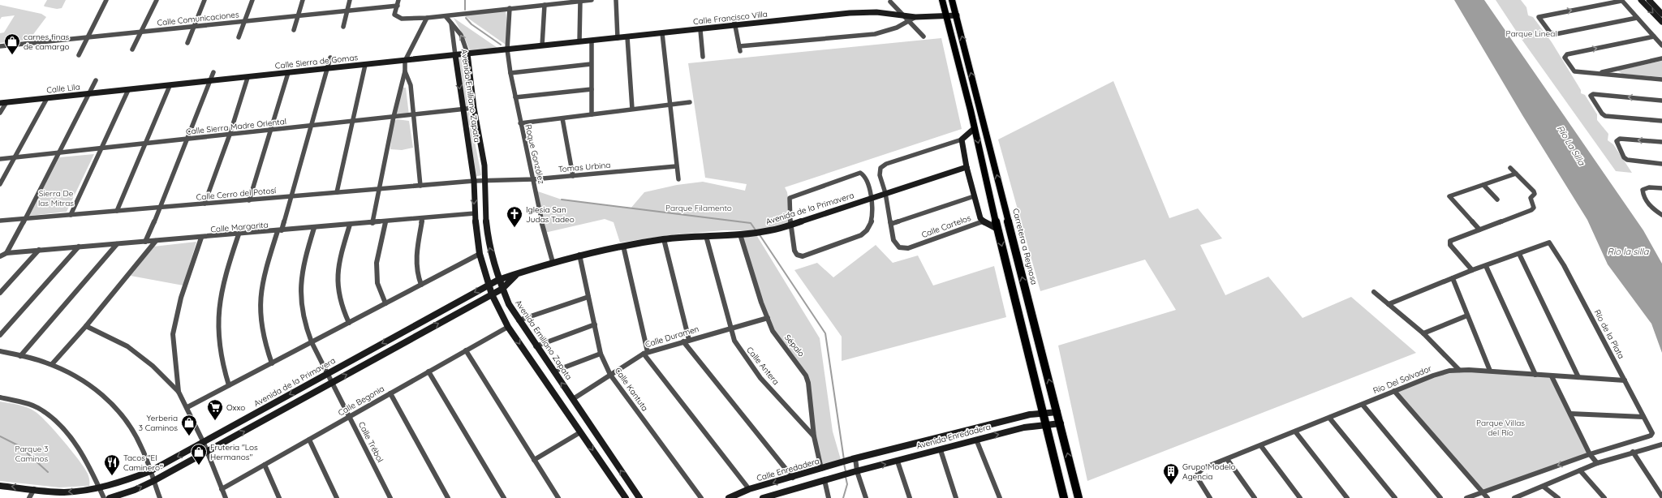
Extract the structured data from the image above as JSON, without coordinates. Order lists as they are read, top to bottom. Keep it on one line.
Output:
{"streets":{"main road":["Carretera a Reynosa"],"street":["Calle Francisco Villa","Calle Comunicaciones","Calle Sierra de Gomas","Calle Lila","Avenida Emiliano Zapata","Calle Sierra Madre Oriental","Roque González","Tomas Urbina","Calle Cerro del Potosí","Avenida de la Primavera","Calle Cartelos","Calle Margarita","Río de la Plata","Calle Duramen","Sépalo","Calle Antera","Río Del Salvador","Calle Kantuta","Calle Begonia","Avenida Enredadera","Calle Trébol","Calle Enredadera"]},"crossings":[["Calle Francisco Villa","Calle Sierra de Gomas"],["Calle Francisco Villa","Roque González"],["Calle Francisco Villa","Carretera a Reynosa"],["Calle Sierra de Gomas","Calle Lila"],["Calle Sierra de Gomas","Avenida Emiliano Zapata"],["Calle Sierra de Gomas","Roque González"],["Avenida Emiliano Zapata","Calle Sierra Madre Oriental"],["Avenida Emiliano Zapata","Tomas Urbina"],["Avenida Emiliano Zapata","Calle Cerro del Potosí"],["Avenida Emiliano Zapata","Avenida de la Primavera"],["Avenida Emiliano Zapata","Calle Margarita"],["Avenida Emiliano Zapata","Calle Duramen"],["Avenida Emiliano Zapata","Calle Begonia"],["Roque González","Tomas Urbina"],["Roque González","Avenida de la Primavera"],["Tomas Urbina","Calle Cerro del Potosí"],["Avenida de la Primavera","Sépalo"],["Avenida de la Primavera","Calle Antera"],["Avenida de la Primavera","Calle Kantuta"],["Avenida de la Primavera","Calle Trébol"],["Calle Margarita","Calle Trébol"],["Carretera a Reynosa","Avenida Enredadera"],["Río de la Plata","Río Del Salvador"],["Calle Duramen","Sépalo"],["Calle Duramen","Calle Antera"],["Calle Duramen","Calle Kantuta"],["Sépalo","Calle Antera"],["Sépalo","Calle Enredadera"],["Calle Begonia","Calle Trébol"],["Avenida Enredadera","Calle Enredadera"]],"water":["Río La Silla","Rio la silla"],"parks":["Parque Lineal","Sierra De las Mitras","Parque Filamento","Parque Villas del Río","Parque 3 Caminos"],"places":{"shop":["carnes finas de camargo","Yerberia 3 Caminos","Fruteria \"Los Hermanos\""],"church":["Iglesia San Judas Tadeo"],"supermarket":["Oxxo"],"restaurant":["Tacos \"El Caminero\""],"building":["Grupo Modelo Agencia"]}}
